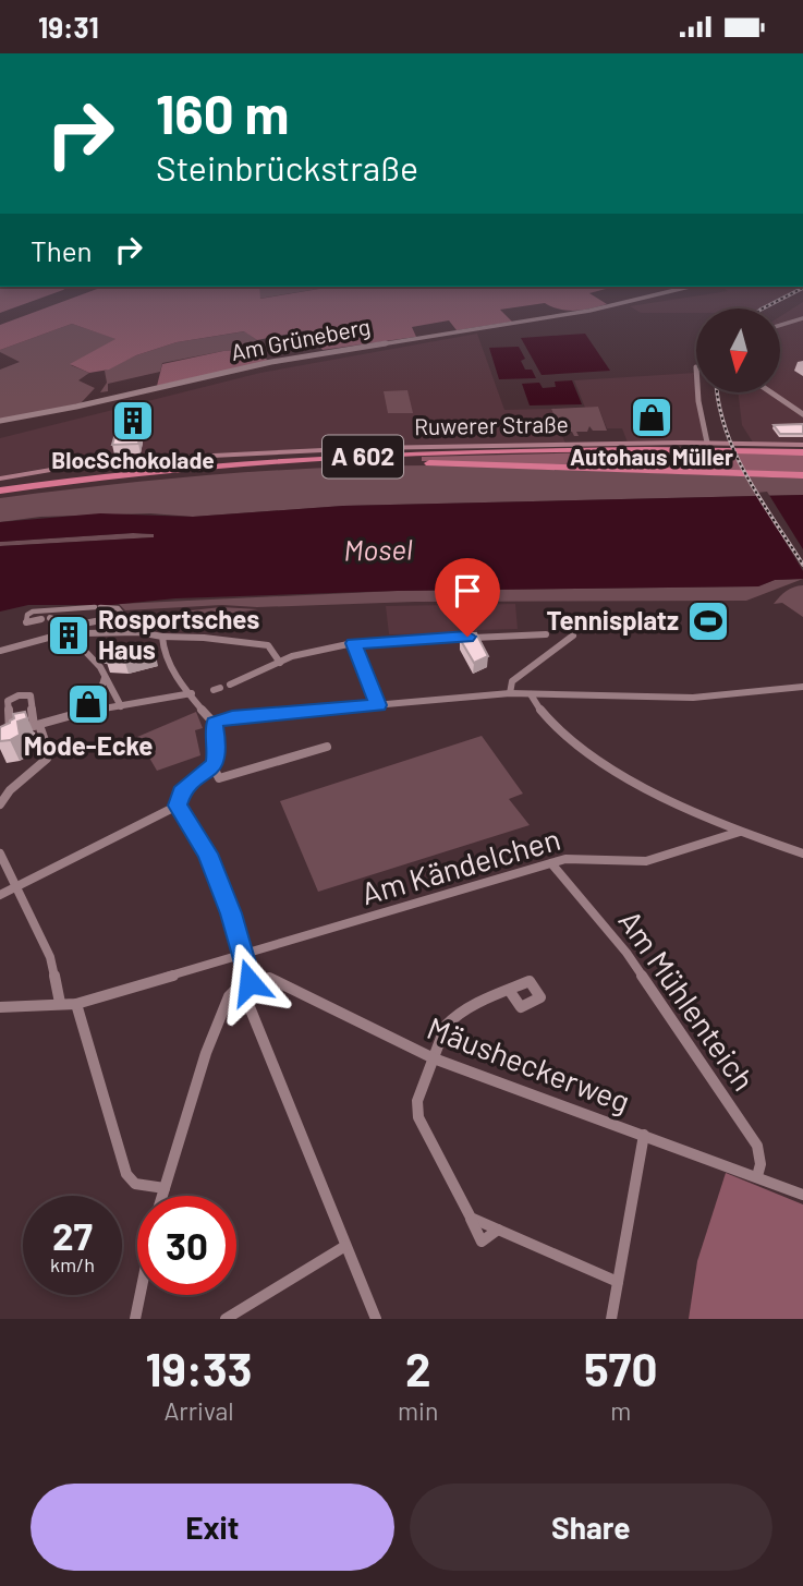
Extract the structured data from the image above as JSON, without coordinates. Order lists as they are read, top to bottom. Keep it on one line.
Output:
{"streets":{"highway":["A 602"],"main road":["Ruwerer Straße"],"street":["Am Grüneberg","Am Kändelchen","Am Mühlenteich","Mäusheckerweg"]},"crossings":[["Am Kändelchen","Am Mühlenteich"],["Am Mühlenteich","Mäusheckerweg"]],"water":["Mosel"],"places":{"shop":["Autohaus Müller","Mode-Ecke"],"building":["BlocSchokolade","Rosportsches Haus"],"sports":["Tennisplatz"]},"north":"bottom","page":{"status":"19:31","turn":["160 m","Steinbrückstraße"],"then":"Then","speed":"27 km/h","limit":"30","eta":["19:33","Arrival","2","min","570","m"],"buttons":["Exit","Share"]}}
